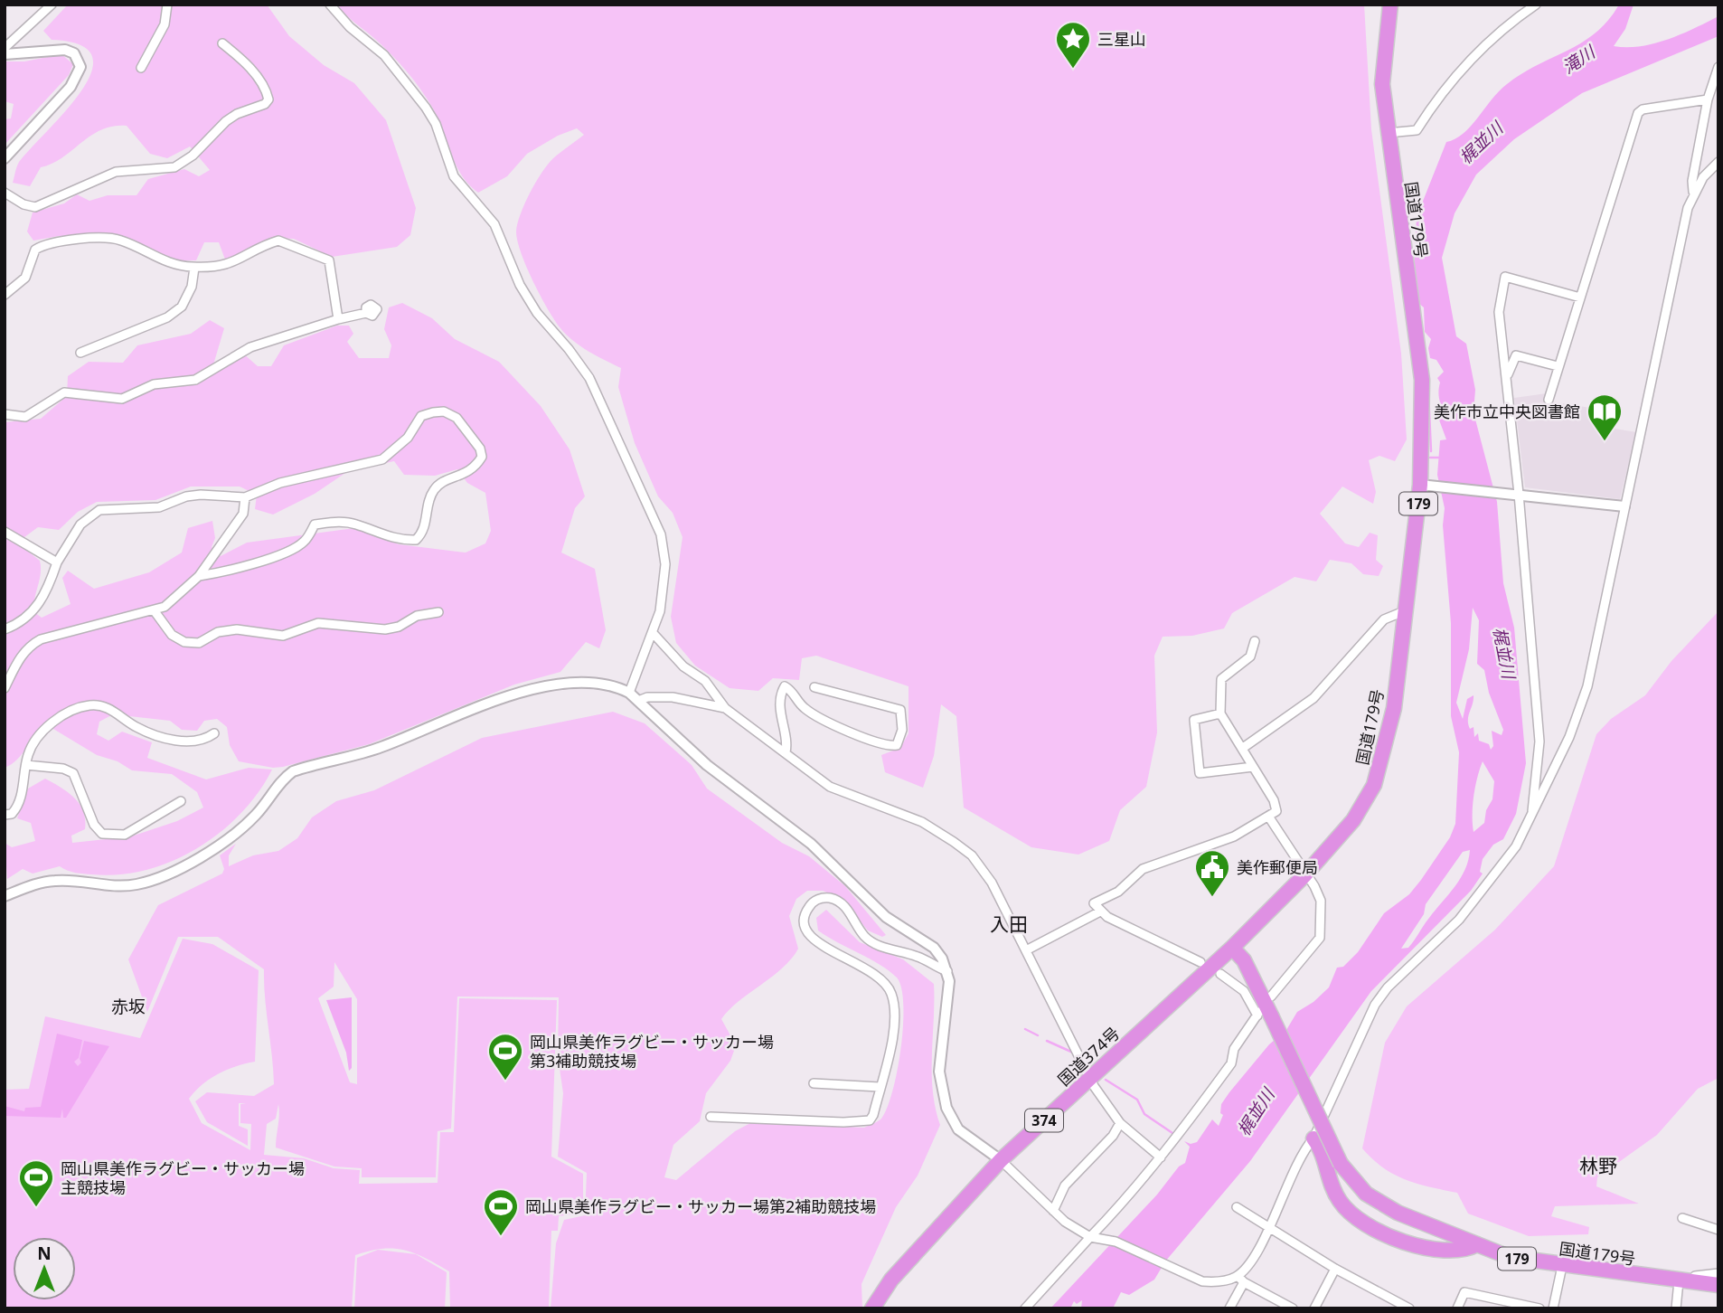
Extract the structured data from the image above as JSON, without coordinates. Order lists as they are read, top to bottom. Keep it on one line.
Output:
{"streets":{"highway":["国道179号","179","国道374号","374"]},"crossings":[["国道179号","国道374号"]],"districts":["入田","赤坂","林野"],"water":["滝川","梶並川"],"places":{"place":["三星山"],"library":["美作市立中央図書館"],"public building":["美作郵便局"],"sports":["岡山県美作ラグビー・サッカー場 第3補助競技場","岡山県美作ラグビー・サッカー場 主競技場","岡山県美作ラグビー・サッカー場第2補助競技場"]},"north":"top"}
